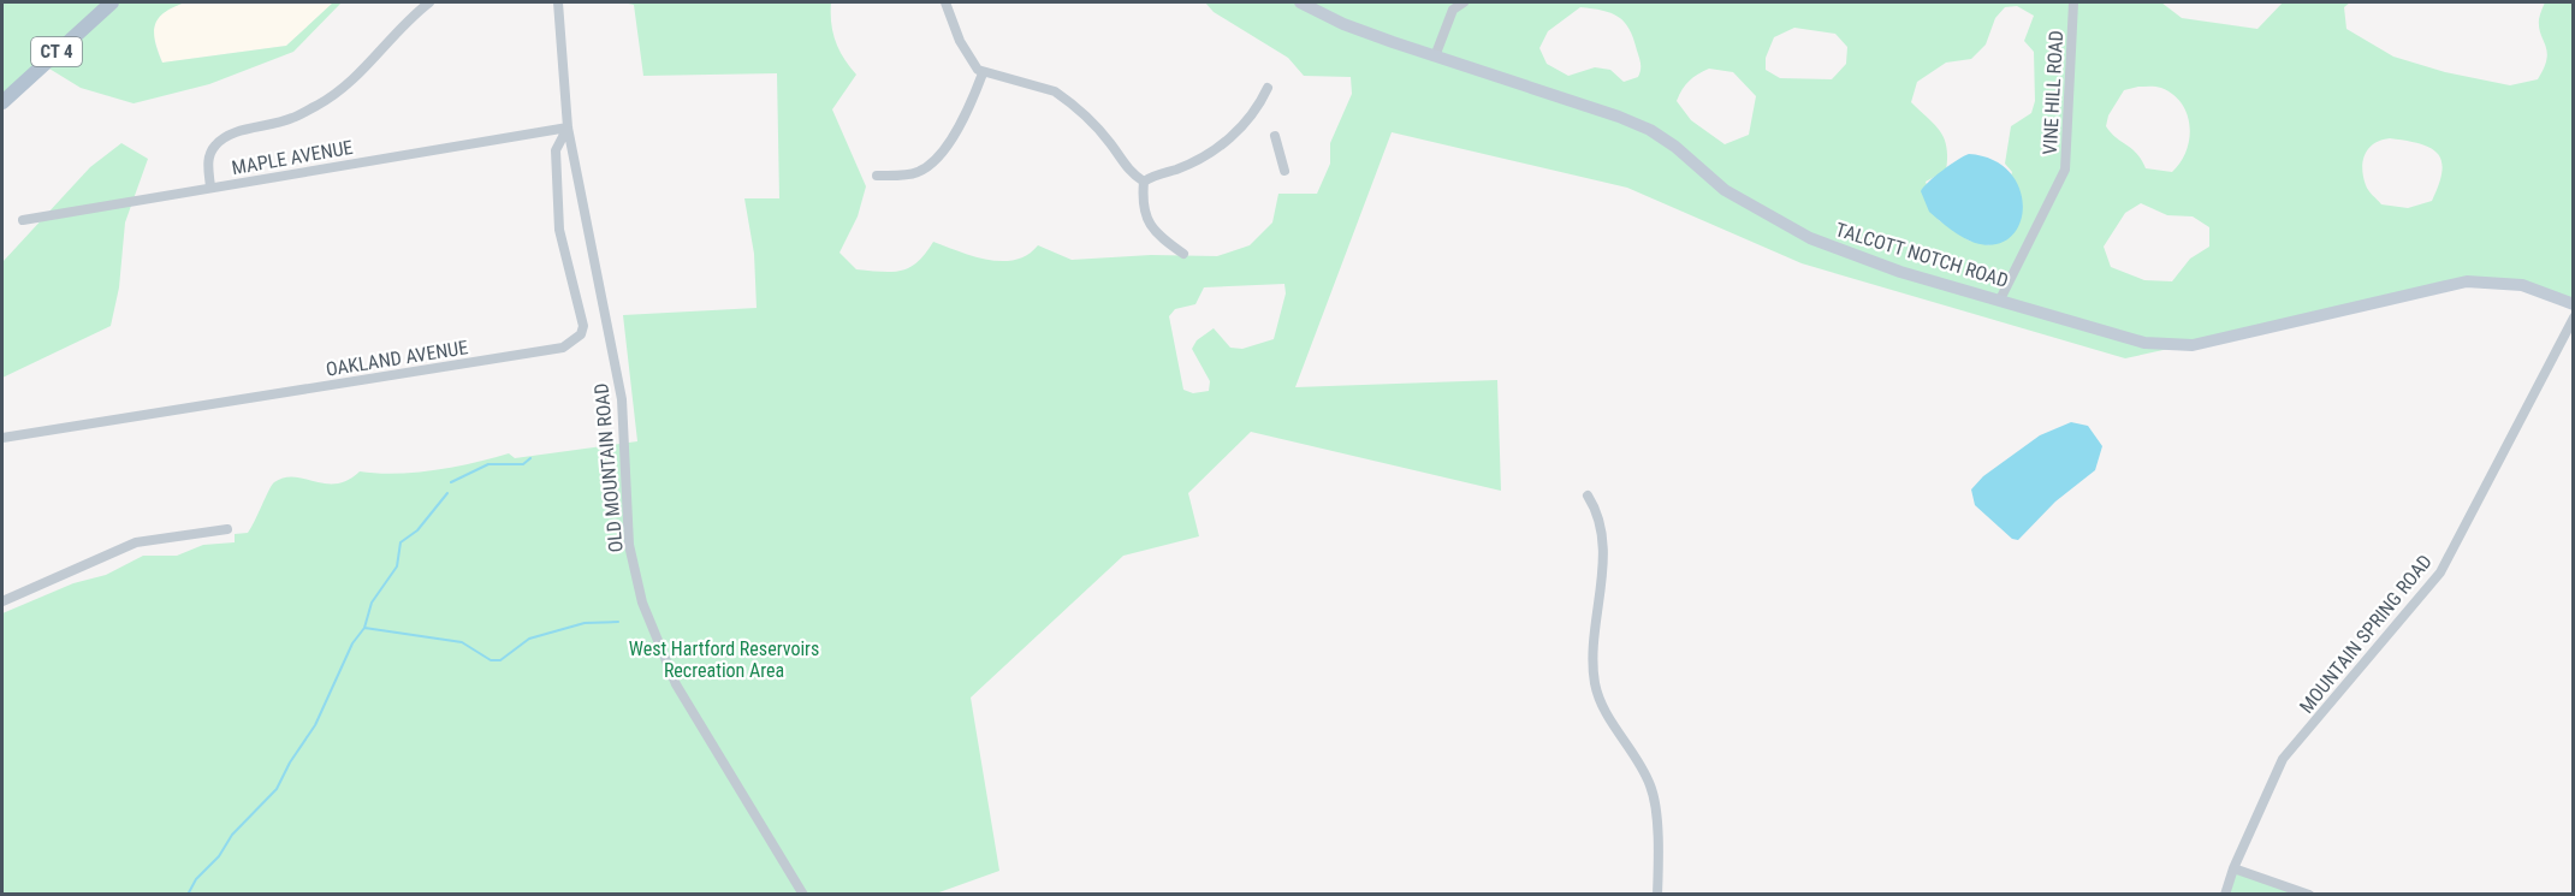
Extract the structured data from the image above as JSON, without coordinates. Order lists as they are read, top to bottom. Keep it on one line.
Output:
{"streets":{"main road":["CT 4"],"street":["VINE HILL ROAD","MAPLE AVENUE","TALCOTT NOTCH ROAD","OAKLAND AVENUE","OLD MOUNTAIN ROAD","MOUNTAIN SPRING ROAD"]},"crossings":[["VINE HILL ROAD","TALCOTT NOTCH ROAD"],["MAPLE AVENUE","OAKLAND AVENUE"],["MAPLE AVENUE","OLD MOUNTAIN ROAD"],["OAKLAND AVENUE","OLD MOUNTAIN ROAD"]],"parks":["West Hartford Reservoirs Recreation Area"]}
